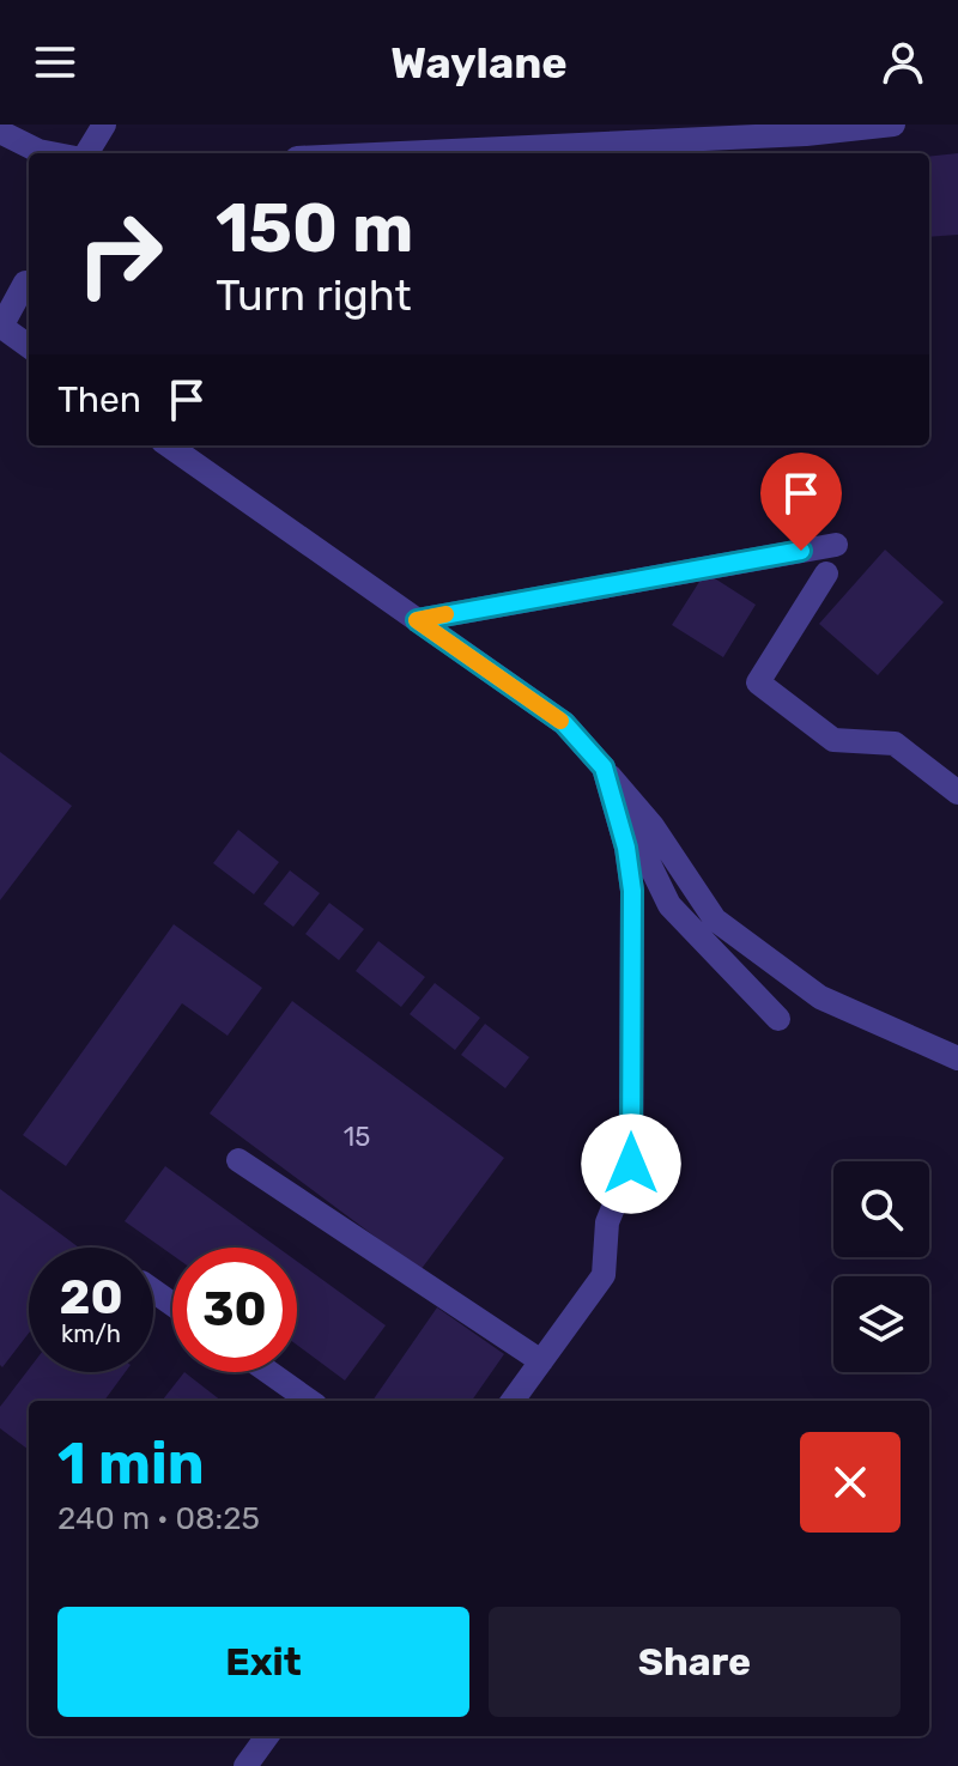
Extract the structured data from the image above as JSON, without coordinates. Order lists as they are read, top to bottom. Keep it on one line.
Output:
{"house_numbers":["15"],"page":{"header":"Waylane","turn":["150 m","Turn right"],"then":"Then","speed":"20 km/h","limit":"30","heading":["1 min","240 m · 08:25"],"buttons":["Exit","Share"]}}
